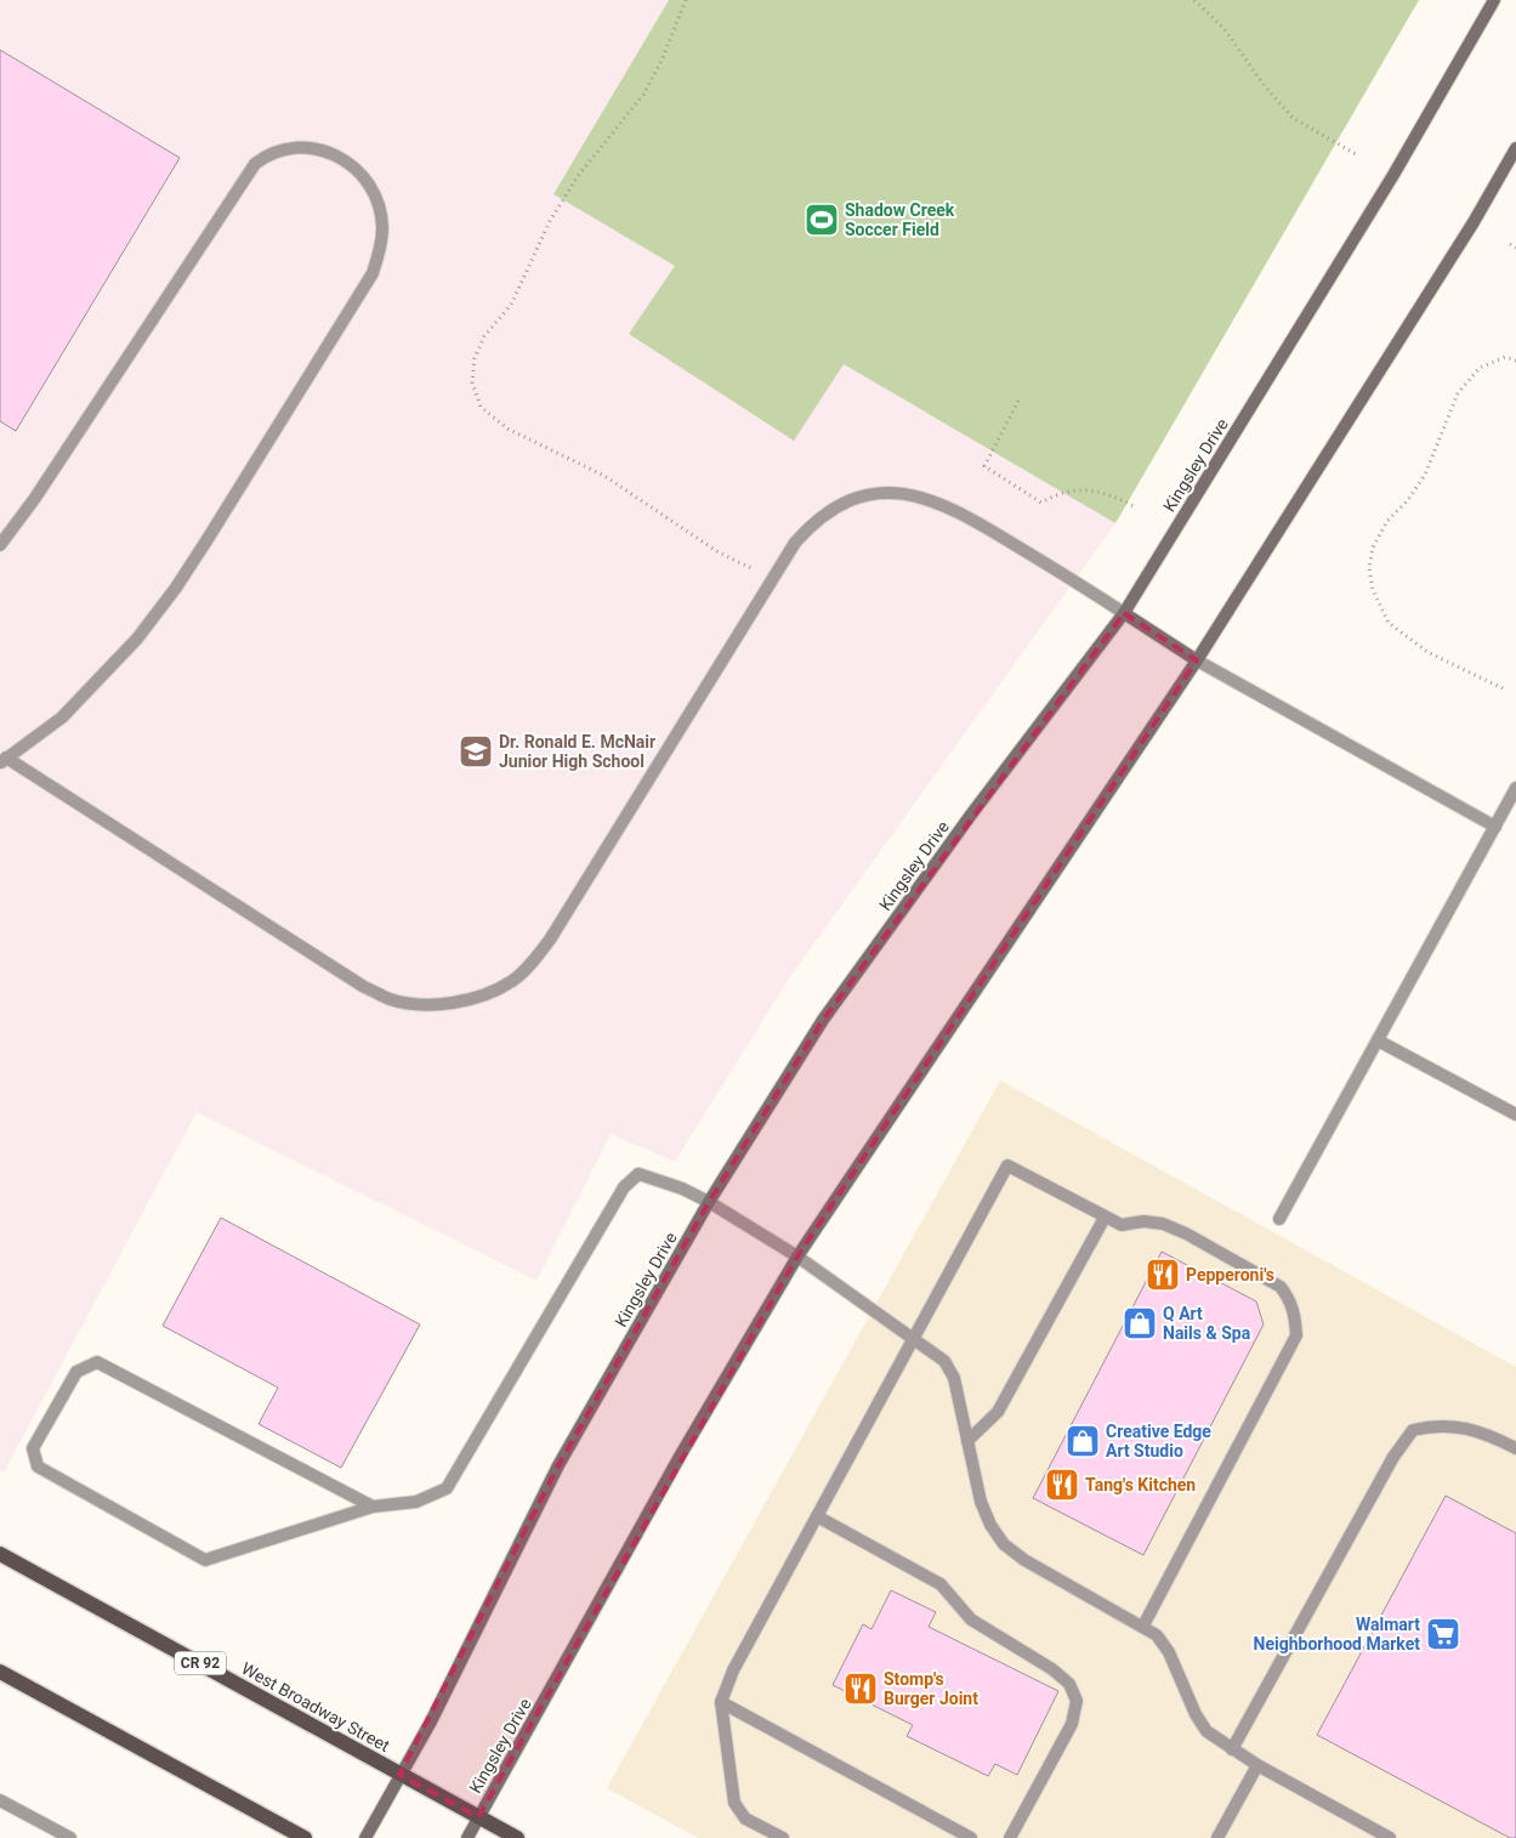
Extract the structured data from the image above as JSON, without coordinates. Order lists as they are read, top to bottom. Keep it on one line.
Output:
{"streets":{"main road":["Kingsley Drive","CR 92","West Broadway Street"]},"crossings":[["Kingsley Drive","West Broadway Street"]],"places":{"sports":["Shadow Creek Soccer Field"],"school or university":["Dr. Ronald E. McNair Junior High School"],"restaurant":["Pepperoni's","Tang's Kitchen","Stomp's Burger Joint"],"shop":["Q Art Nails & Spa","Creative Edge Art Studio"],"supermarket":["Walmart Neighborhood Market"]}}
